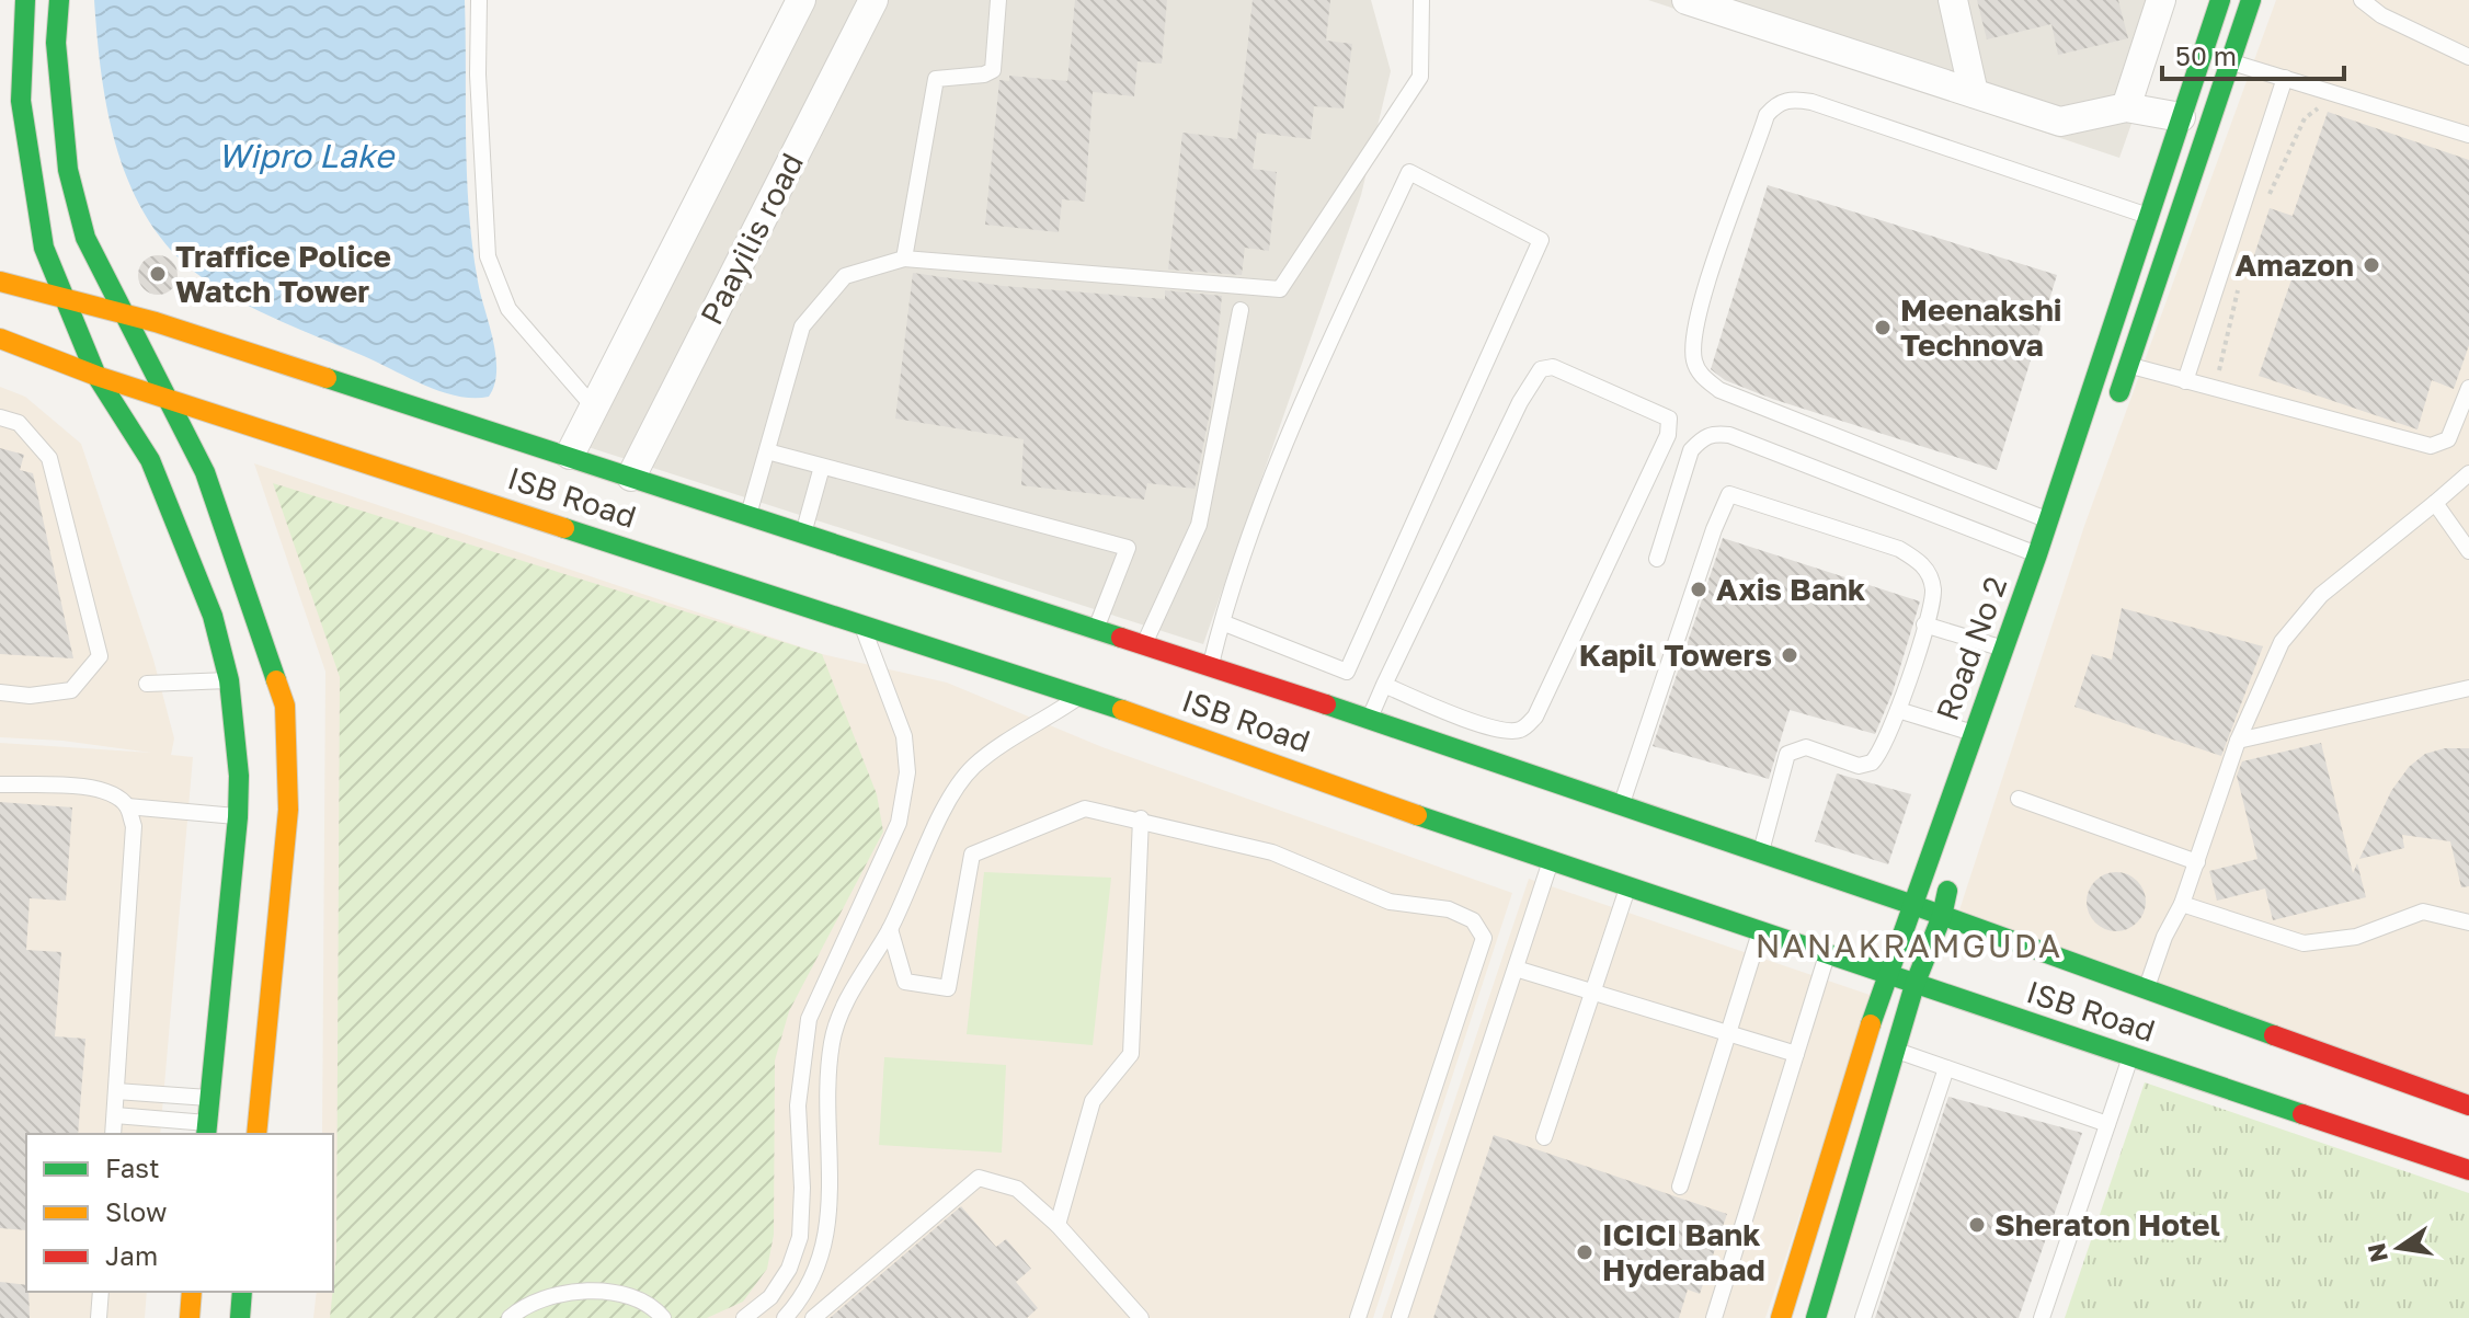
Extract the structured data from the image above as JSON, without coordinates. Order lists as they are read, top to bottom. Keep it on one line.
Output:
{"streets":{"main road":["ISB Road","Road No 2"],"street":["Paayilis road"]},"crossings":[["Paayilis road","ISB Road"],["ISB Road","Road No 2"]],"districts":["NANAKRAMGUDA"],"water":["Wipro Lake"],"places":["Amazon","Traffice Police Watch Tower","Meenakshi Technova","Axis Bank","Kapil Towers","Sheraton Hotel","ICICI Bank Hyderabad"],"legend":["Fast","Slow","Jam"],"scale_bar":"50 m","north":"left"}
